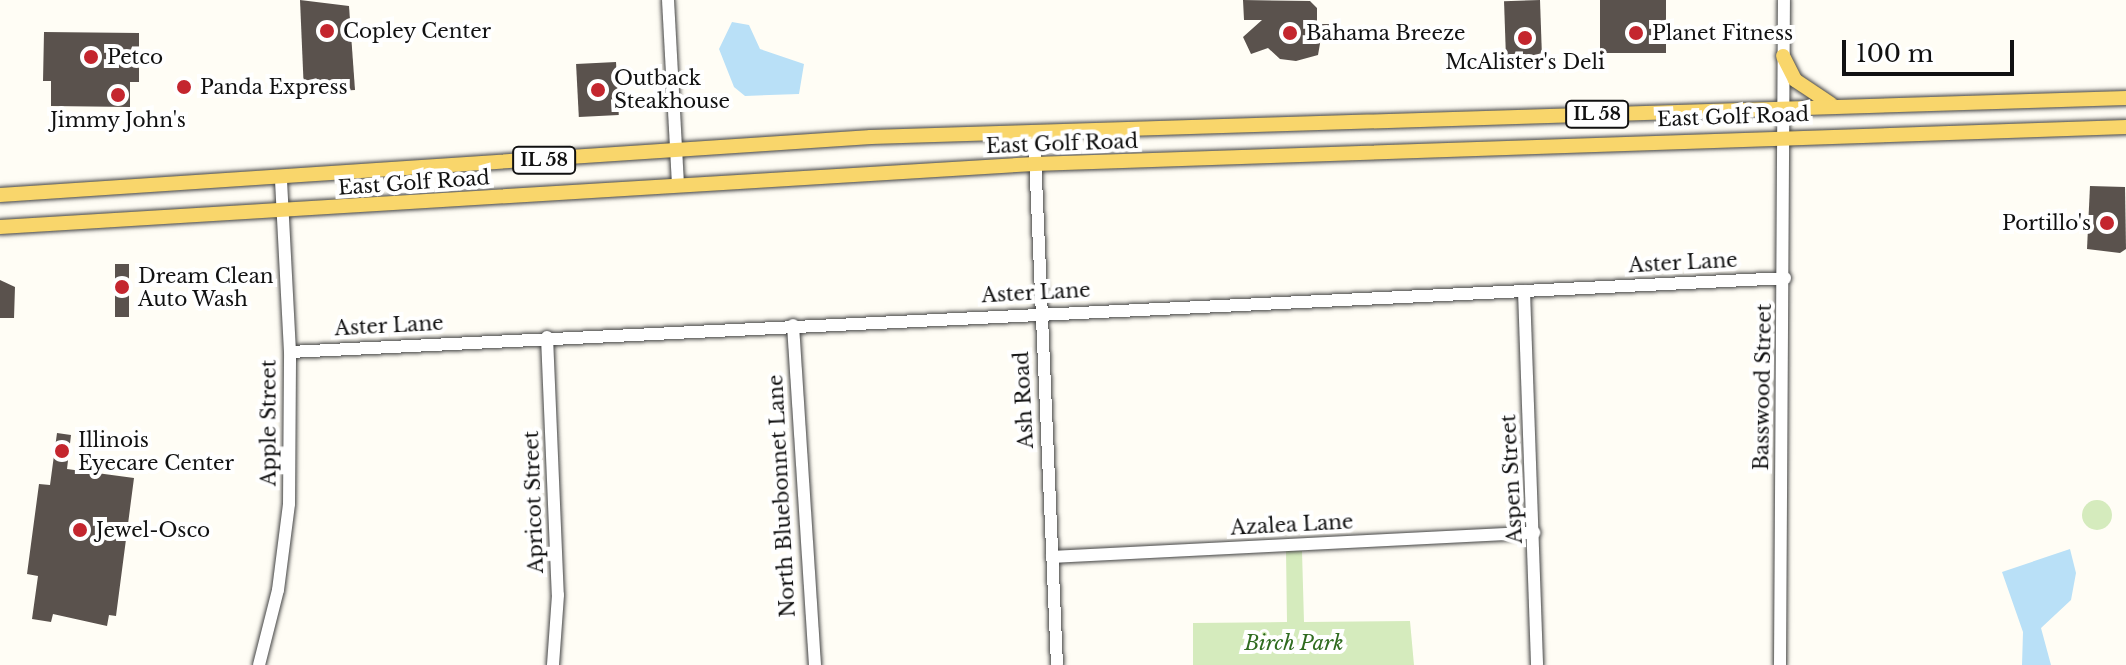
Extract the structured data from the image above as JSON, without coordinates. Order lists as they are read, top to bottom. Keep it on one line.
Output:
{"streets":{"main road":["IL 58","East Golf Road"],"street":["Aster Lane","Basswood Street","Ash Road","Apple Street","Aspen Street","North Bluebonnet Lane","Apricot Street","Azalea Lane"]},"crossings":[["East Golf Road","Basswood Street"],["East Golf Road","Ash Road"],["East Golf Road","Apple Street"],["Aster Lane","Basswood Street"],["Aster Lane","Ash Road"],["Aster Lane","Apple Street"],["Aster Lane","Aspen Street"],["Aster Lane","North Bluebonnet Lane"],["Aster Lane","Apricot Street"],["Ash Road","Azalea Lane"],["Aspen Street","Azalea Lane"]],"parks":["Birch Park"],"places":["Copley Center","Bahama Breeze","Planet Fitness","McAlister's Deli","Petco","Panda Express","Outback Steakhouse","Jimmy John's","Portillo's","Dream Clean Auto Wash","Illinois Eyecare Center","Jewel-Osco"],"scale_bar":"100 m"}
